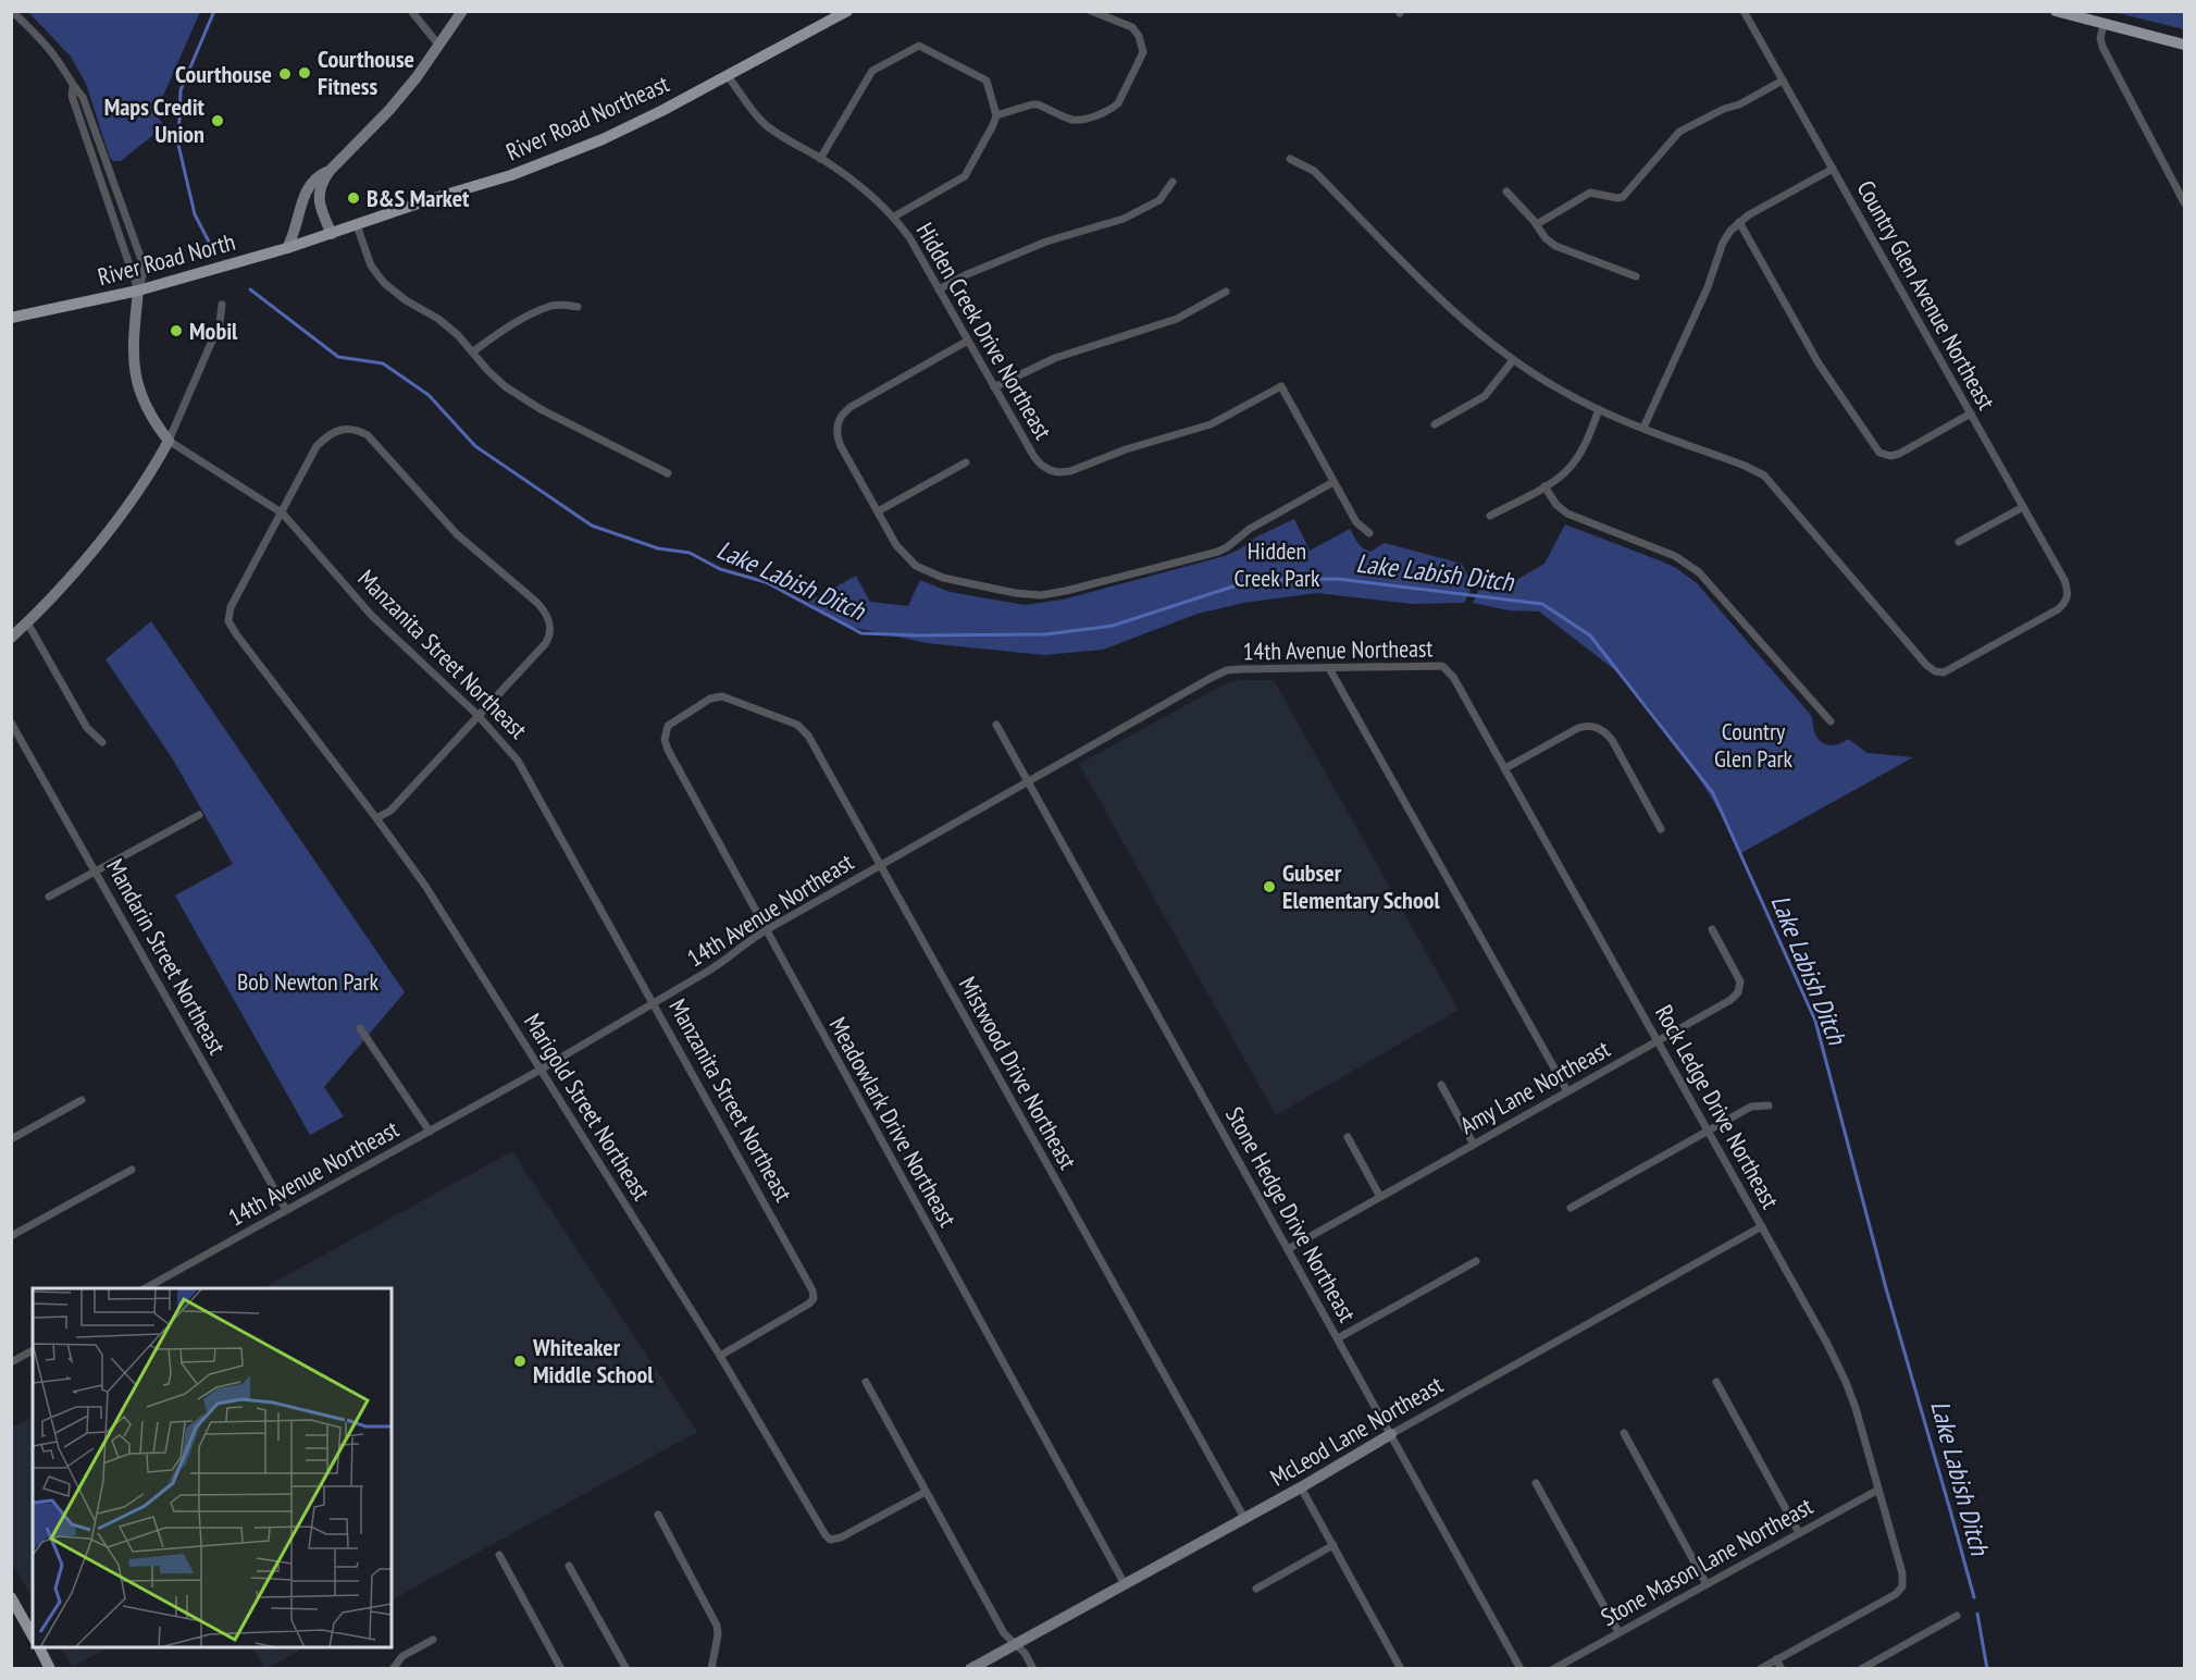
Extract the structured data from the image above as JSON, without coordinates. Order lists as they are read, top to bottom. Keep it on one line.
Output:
{"streets":{"main road":["River Road Northeast","River Road North"],"street":["Country Glen Avenue Northeast","Hidden Creek Drive Northeast","14th Avenue Northeast","Manzanita Street Northeast","Mandarin Street Northeast","Mistwood Drive Northeast","Amy Lane Northeast","Marigold Street Northeast","Rock Ledge Drive Northeast","Meadowlark Drive Northeast","Stone Hedge Drive Northeast","McLeod Lane Northeast","Stone Mason Lane Northeast"]},"crossings":[["River Road Northeast","River Road North"],["River Road Northeast","Hidden Creek Drive Northeast"],["River Road North","Manzanita Street Northeast"],["14th Avenue Northeast","Manzanita Street Northeast"],["14th Avenue Northeast","Mandarin Street Northeast"],["14th Avenue Northeast","Mistwood Drive Northeast"],["14th Avenue Northeast","Marigold Street Northeast"],["14th Avenue Northeast","Rock Ledge Drive Northeast"],["14th Avenue Northeast","Meadowlark Drive Northeast"],["14th Avenue Northeast","Stone Hedge Drive Northeast"],["Manzanita Street Northeast","Marigold Street Northeast"],["Mistwood Drive Northeast","Meadowlark Drive Northeast"],["Mistwood Drive Northeast","McLeod Lane Northeast"],["Amy Lane Northeast","Rock Ledge Drive Northeast"],["Amy Lane Northeast","Stone Hedge Drive Northeast"],["Rock Ledge Drive Northeast","McLeod Lane Northeast"],["Rock Ledge Drive Northeast","Stone Mason Lane Northeast"],["Meadowlark Drive Northeast","McLeod Lane Northeast"],["Stone Hedge Drive Northeast","McLeod Lane Northeast"]],"water":["Lake Labish Ditch"],"parks":["Hidden Creek Park","Country Glen Park","Bob Newton Park"],"places":["Courthouse Fitness","Courthouse","Maps Credit Union","B&S Market","Mobil","Gubser Elementary School","Whiteaker Middle School"]}
